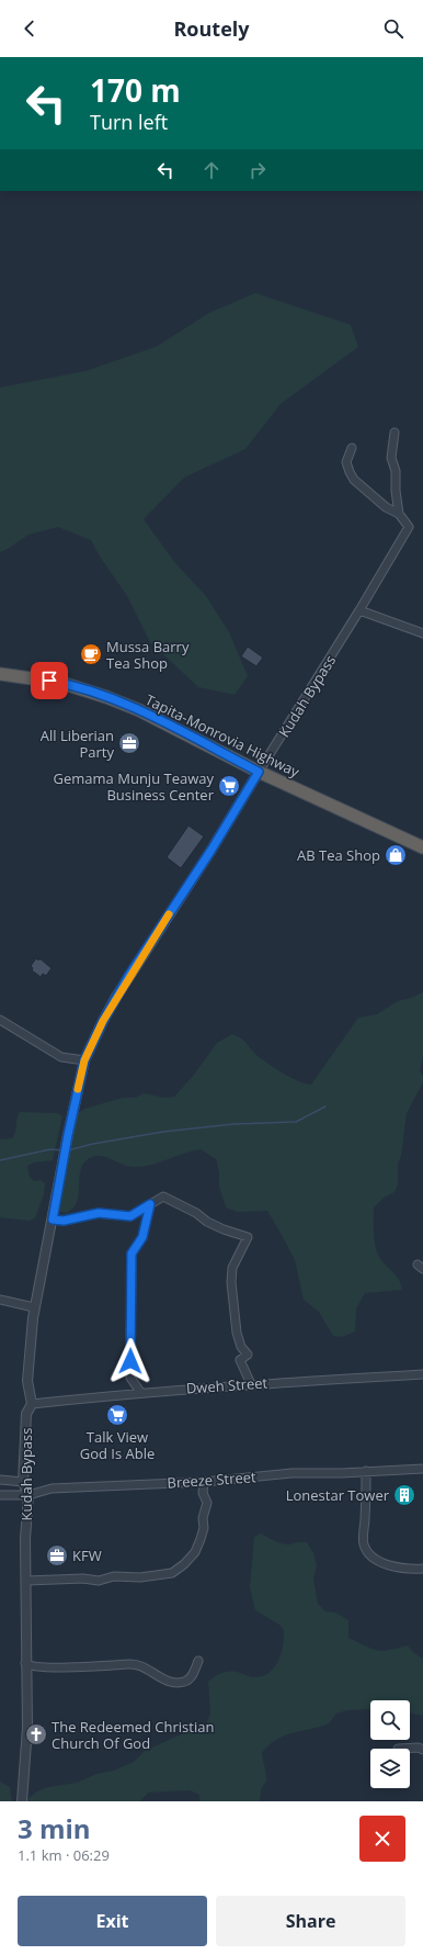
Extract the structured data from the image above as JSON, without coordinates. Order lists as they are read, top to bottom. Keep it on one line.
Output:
{"streets":{"highway":["Tapita-Monrovia Highway"],"street":["Kudah Bypass","Dweh Street","Breeze Street"]},"crossings":[["Kudah Bypass","Tapita-Monrovia Highway"],["Kudah Bypass","Dweh Street"],["Kudah Bypass","Breeze Street"]],"places":{"cafe":["Mussa Barry Tea Shop"],"office":["All Liberian Party","KFW"],"supermarket":["Gemama Munju Teaway Business Center","Talk View God Is Able"],"shop":["AB Tea Shop"],"building":["Lonestar Tower"],"church":["The Redeemed Christian Church Of God"]},"page":{"header":"Routely","turn":["170 m","Turn left"],"heading":["3 min","1.1 km · 06:29"],"buttons":["Exit","Share"]}}
